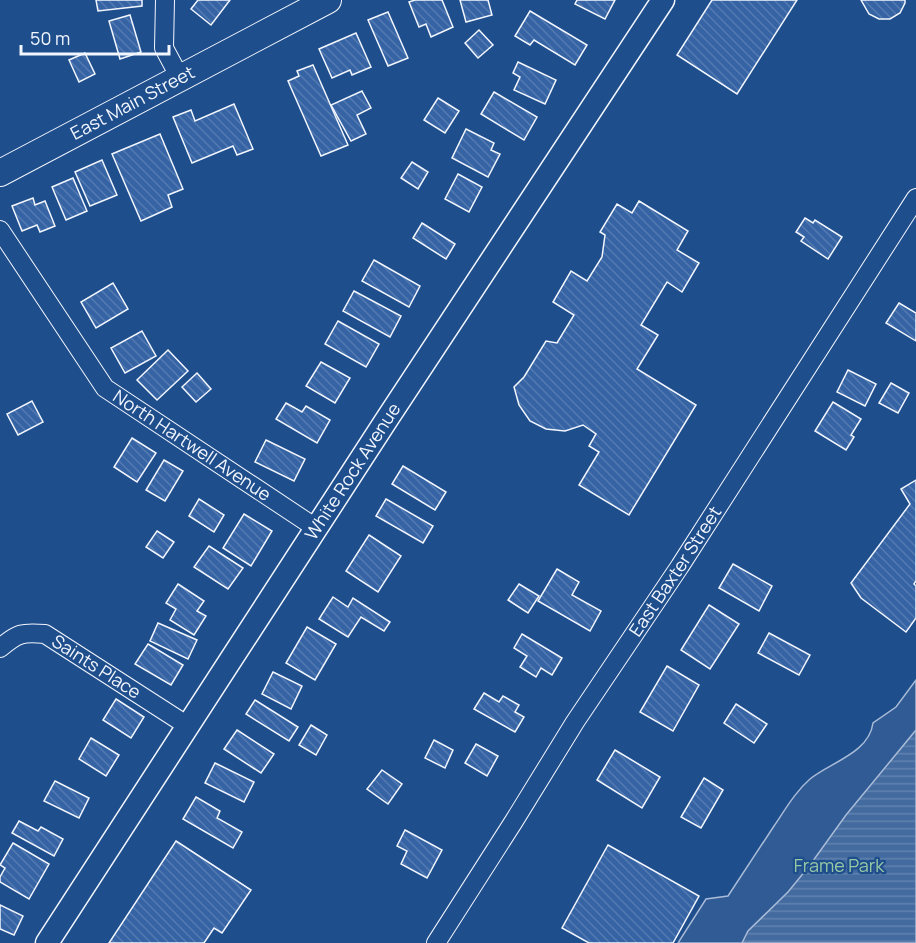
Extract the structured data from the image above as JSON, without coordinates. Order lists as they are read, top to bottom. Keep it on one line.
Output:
{"streets":{"main road":["East Main Street"],"street":["North Hartwell Avenue","White Rock Avenue","East Baxter Street","Saints Place"]},"crossings":[["North Hartwell Avenue","White Rock Avenue"],["White Rock Avenue","Saints Place"]],"parks":["Frame Park"],"scale_bar":"50 m"}
